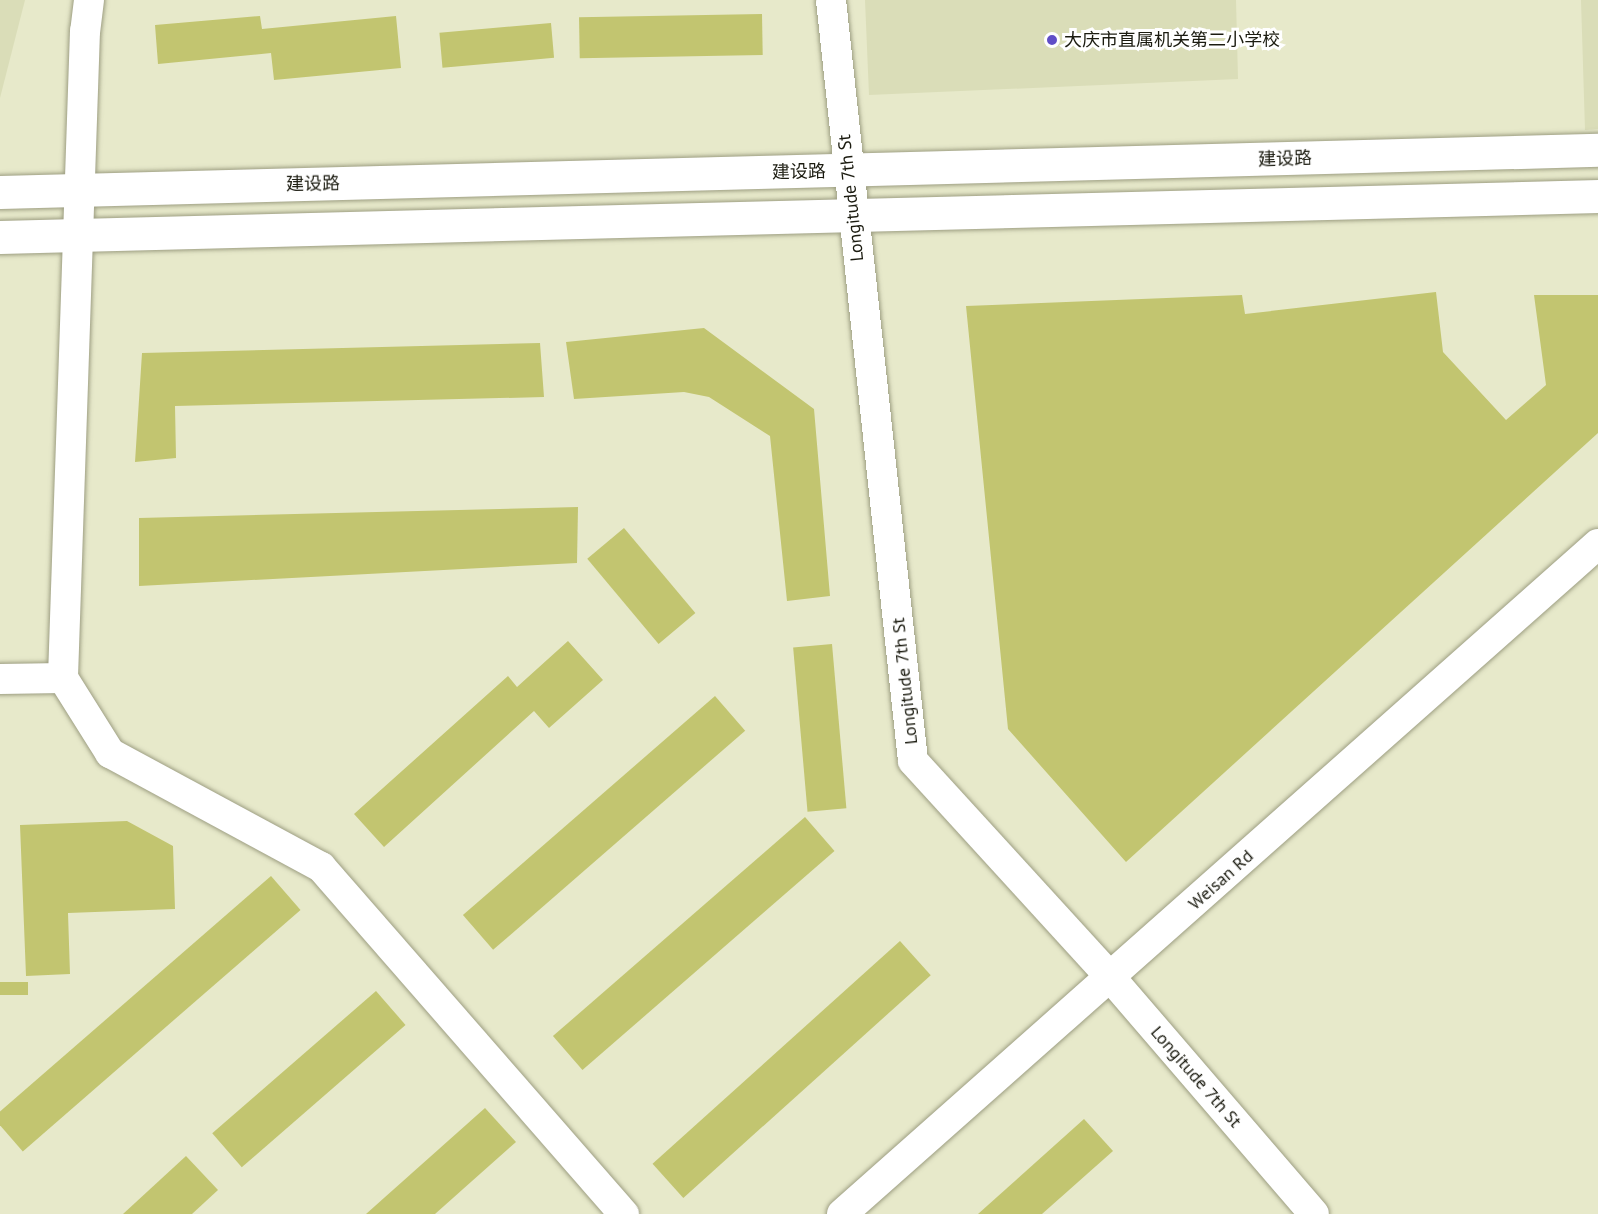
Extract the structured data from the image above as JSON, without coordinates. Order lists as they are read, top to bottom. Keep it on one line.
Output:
{"streets":{"main road":["建设路"],"street":["Longitude 7th St","Weisan Rd"]},"crossings":[["建设路","Longitude 7th St"],["Longitude 7th St","Weisan Rd"]],"places":["大庆市直属机关第二小学校"]}
